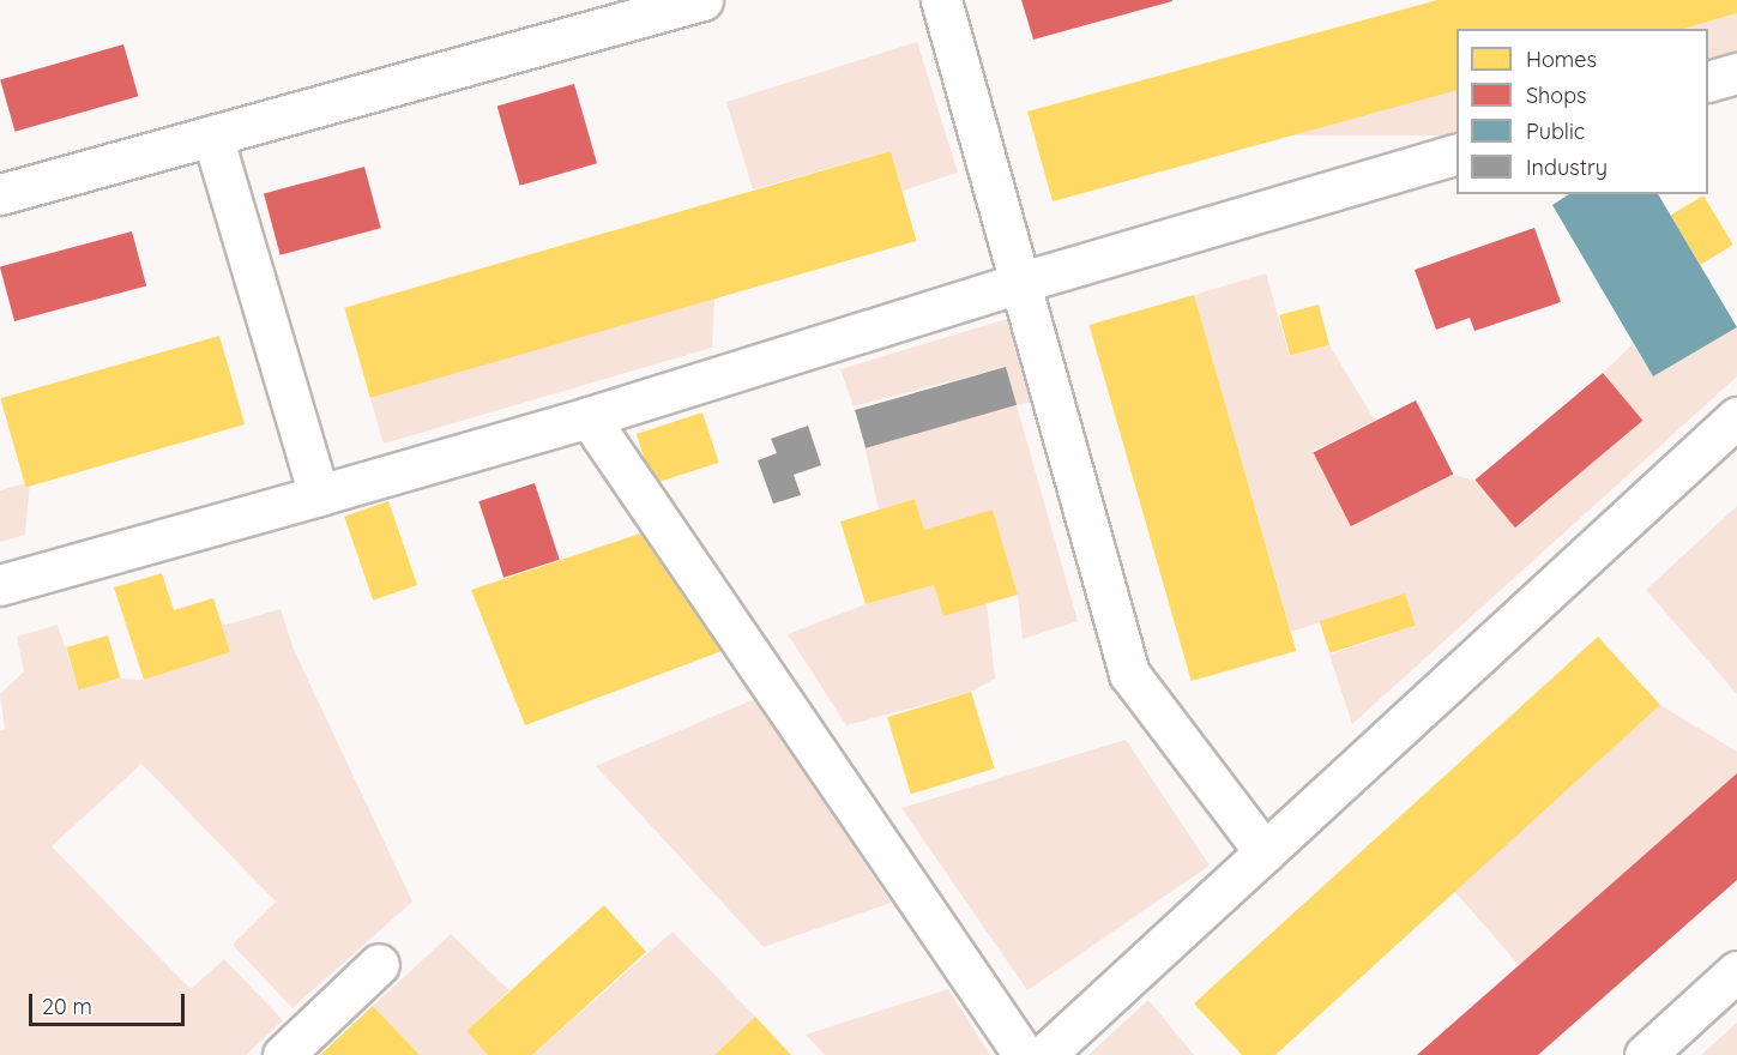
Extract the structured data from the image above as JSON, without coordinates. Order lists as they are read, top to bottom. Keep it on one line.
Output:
{"legend":["Homes","Shops","Public","Industry"],"scale_bar":"20 m"}
